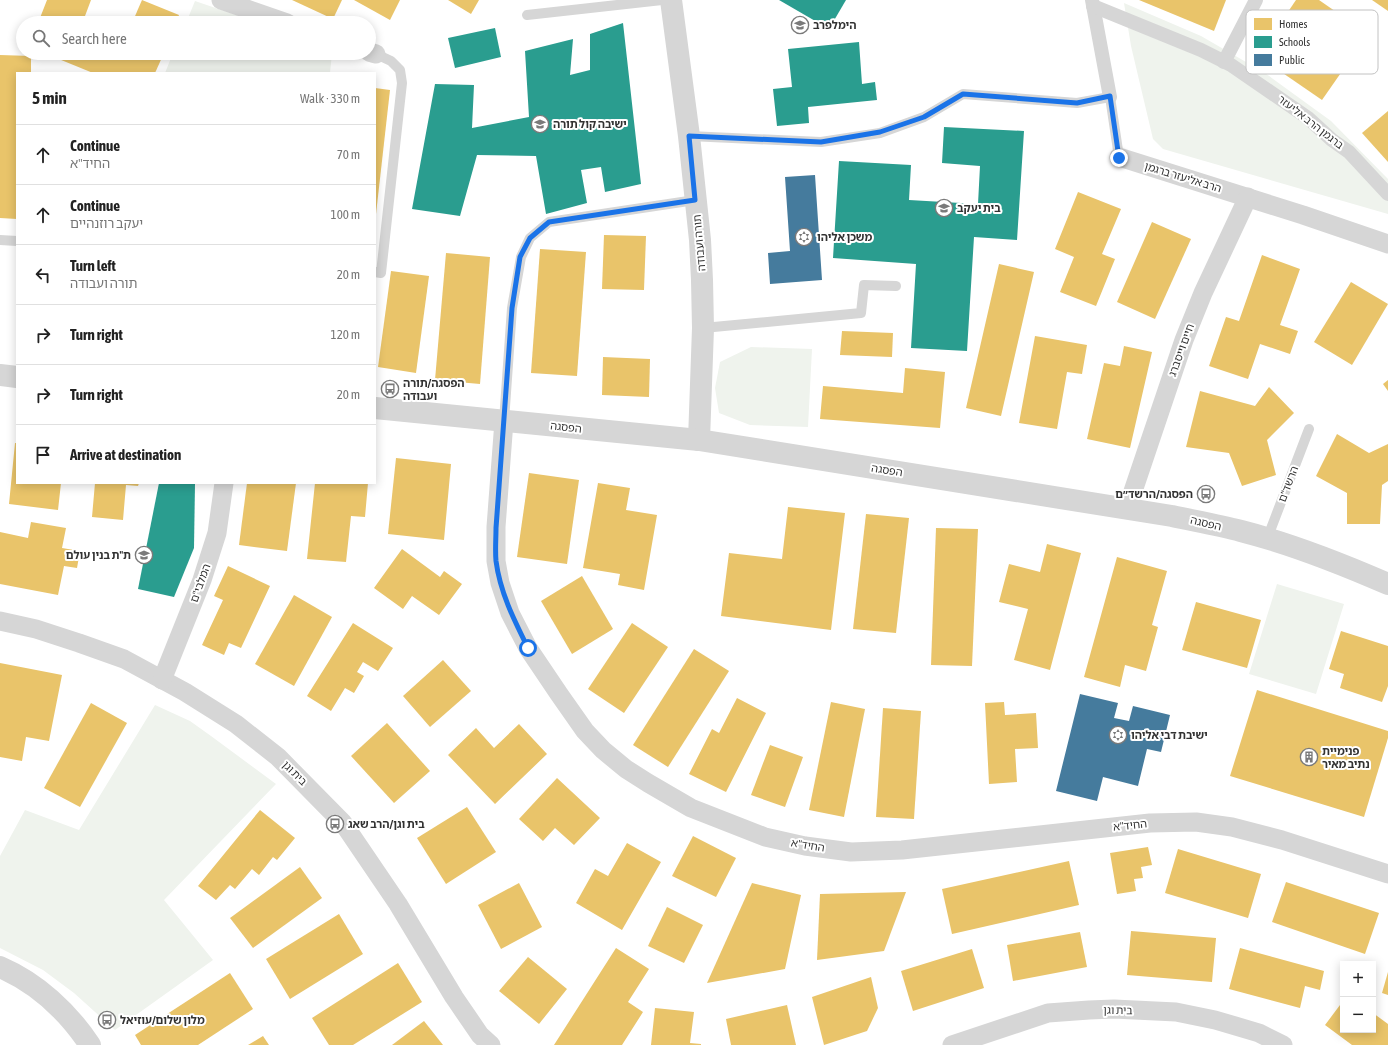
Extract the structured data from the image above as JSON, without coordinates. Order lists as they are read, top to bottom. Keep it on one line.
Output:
{"streets":{"street":["ברגמן הרב אליעזר","הרב אליעזר ברגמן","תורה ועבודה","חיים וייסברג","הפסגה","המלבי\"ם","בית וגן","החיד\"א"],"lane":["הרשד\"ם"]},"crossings":[["הרב אליעזר ברגמן","חיים וייסברג"],["תורה ועבודה","הפסגה"],["חיים וייסברג","הפסגה"],["הפסגה","הרשד\"ם"],["הפסגה","החיד\"א"],["המלבי\"ם","בית וגן"]],"places":{"school or university":["הימלפרב","ישיבה קול תורה","בית יעקב","ת\"ת בנין עולם"],"synagogue":["משכן אליהו","ישיבת דבי אליהו"],"bus stop":["הפסגה/תורה ועבודה","הפסגה/הרשד״ם","בית וגן/הרב שאג","מלון שלום/עוזיאל"],"building":["פנימיית נתיב מאיר"]},"legend":["Homes","Schools","Public"],"page":{"search":"Search here","heading":["5 min","Walk · 330 m"],"list":[["Continue","החיד\"א","70 m"],["Continue","יעקב רוזנהיים","100 m"],["Turn left","תורה ועבודה","20 m"],["Turn right","120 m"],["Turn right","20 m"],"Arrive at destination"],"map_buttons":["+","−"]}}
